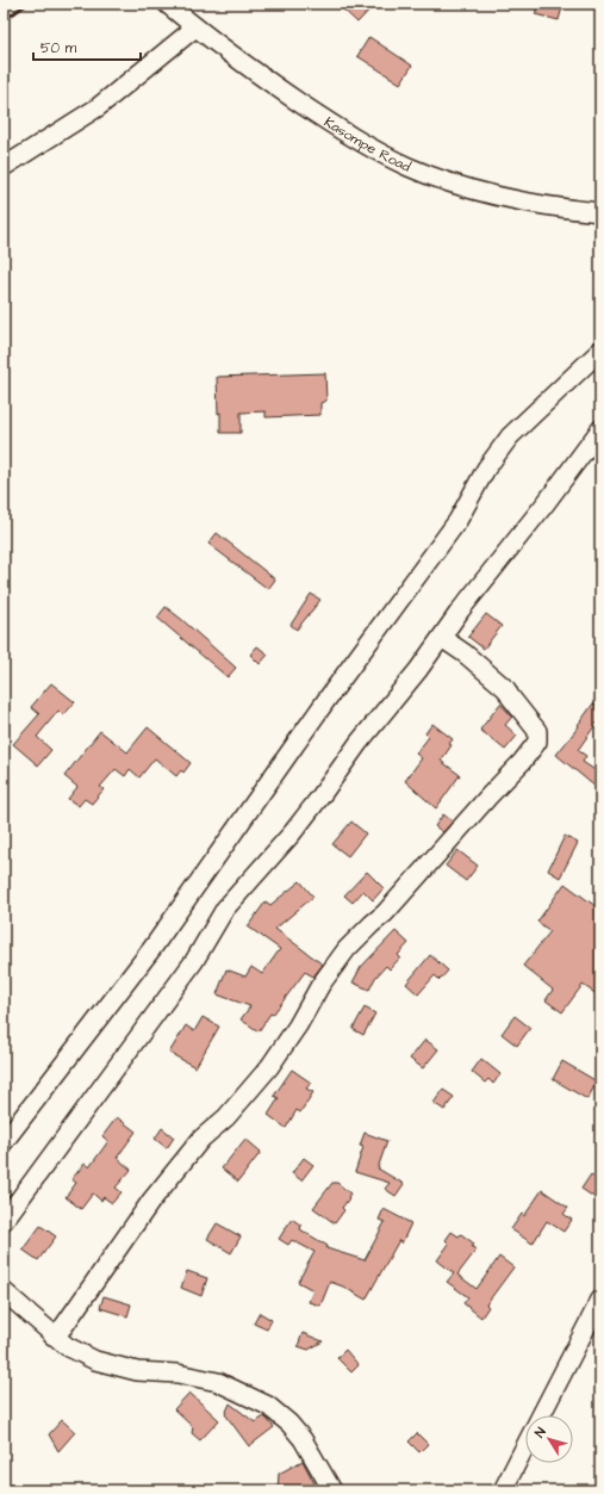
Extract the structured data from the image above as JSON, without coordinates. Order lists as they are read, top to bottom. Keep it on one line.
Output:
{"streets":{"street":["Kasompe Road"]},"scale_bar":"50 m","north":"top left"}
